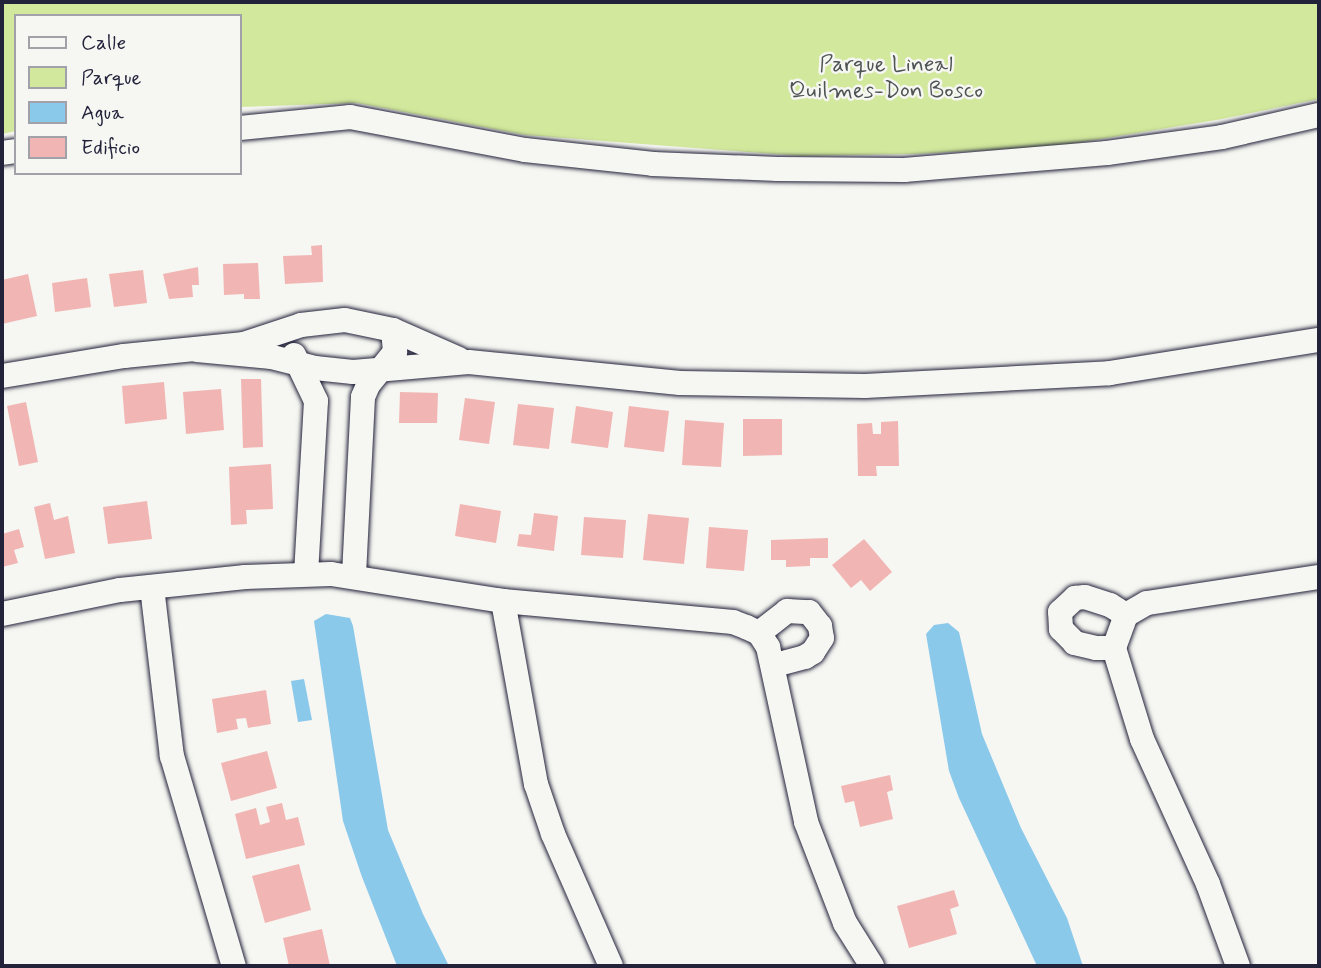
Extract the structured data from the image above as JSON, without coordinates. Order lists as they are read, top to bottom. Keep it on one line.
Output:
{"parks":["Parque Lineal Quilmes-Don Bosco"],"legend":["Calle","Parque","Agua","Edificio"]}
